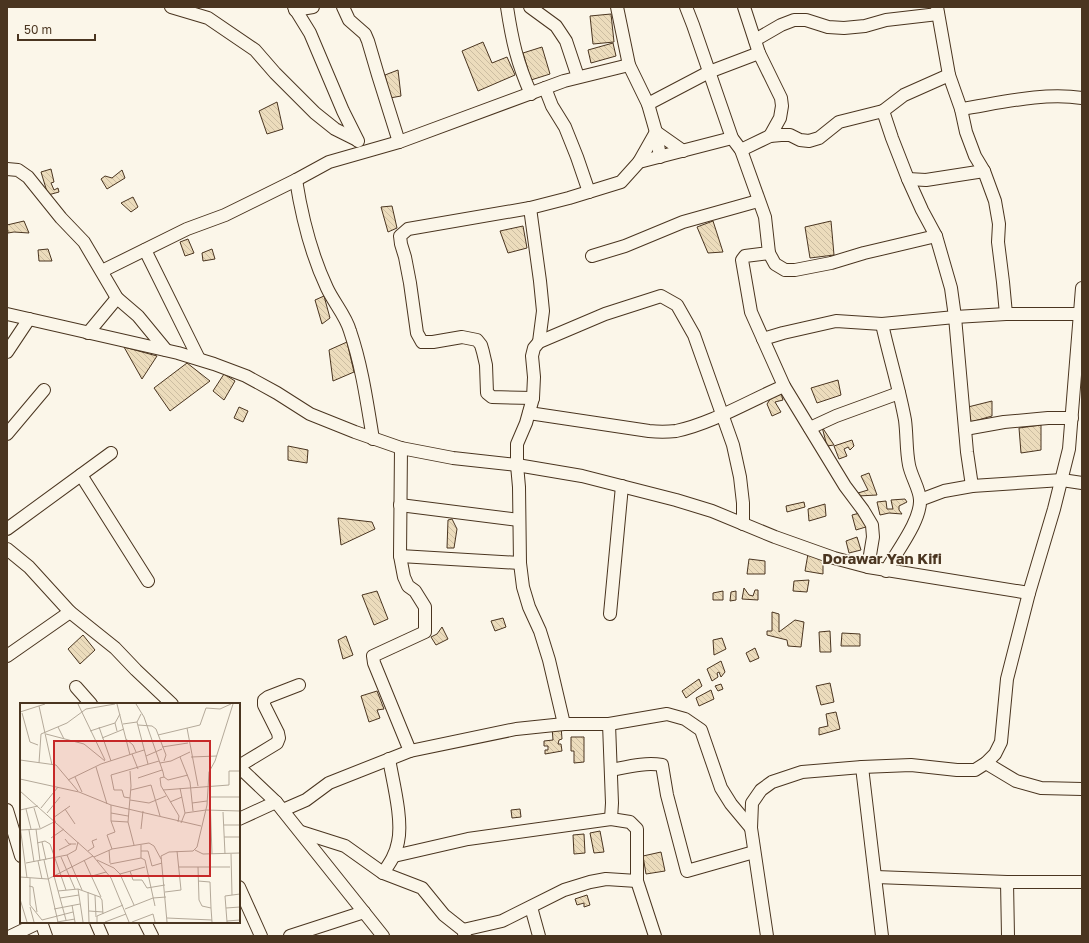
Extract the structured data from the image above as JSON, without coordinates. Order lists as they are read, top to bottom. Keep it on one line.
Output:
{"districts":["Dorawar Yan Kifi"],"scale_bar":"50 m"}
